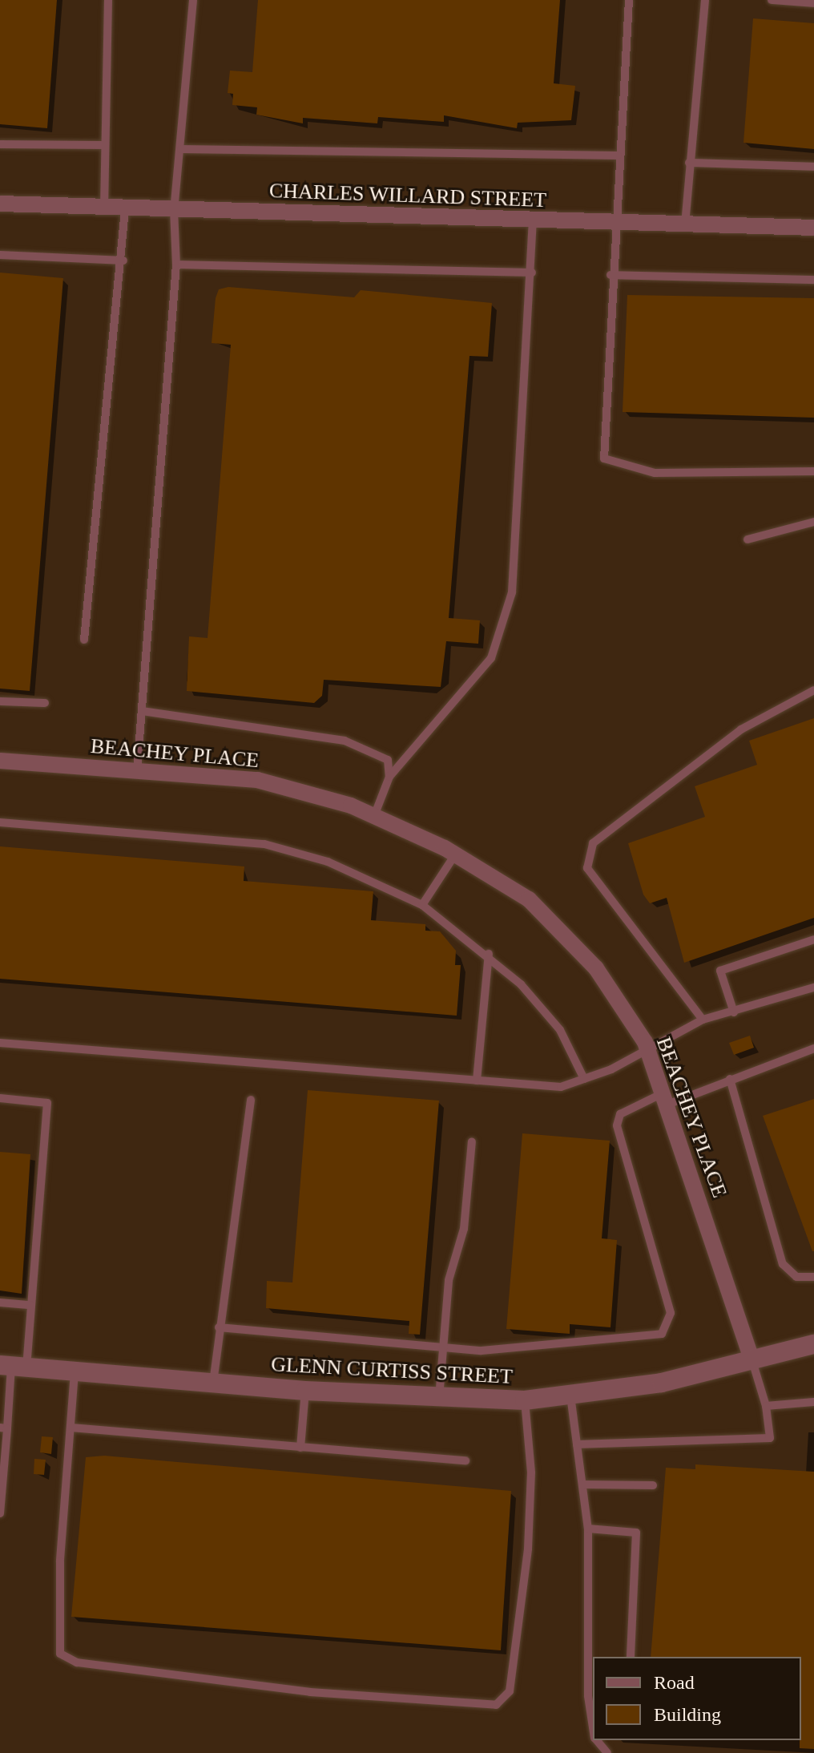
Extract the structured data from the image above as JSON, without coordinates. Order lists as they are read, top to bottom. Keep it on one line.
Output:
{"streets":{"street":["CHARLES WILLARD STREET","BEACHEY PLACE","GLENN CURTISS STREET"]},"crossings":[["BEACHEY PLACE","GLENN CURTISS STREET"]],"legend":["Road","Building"]}
